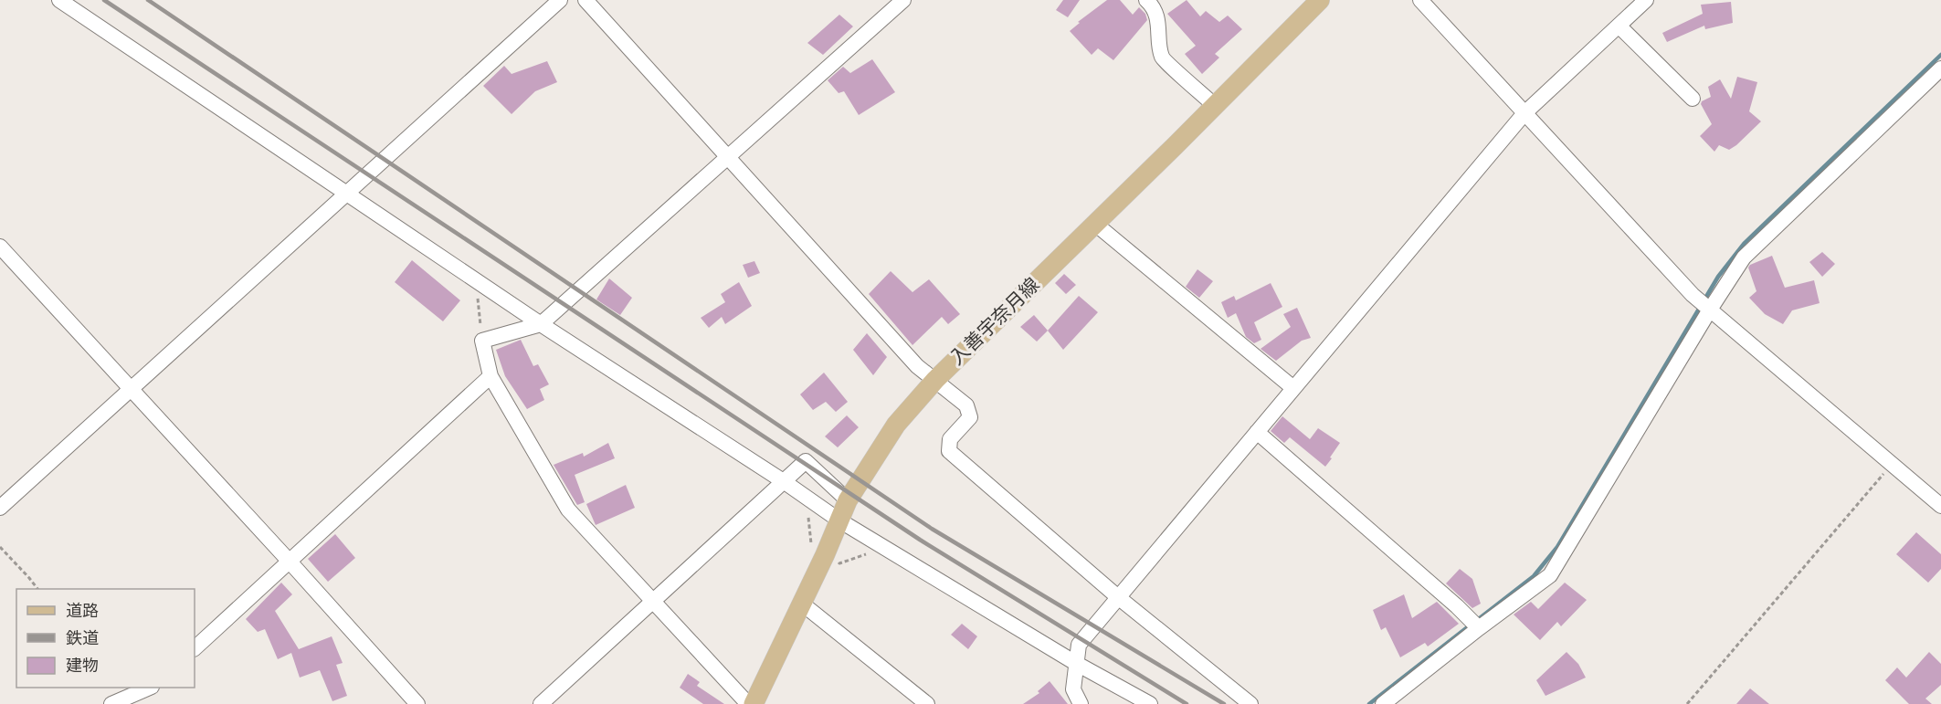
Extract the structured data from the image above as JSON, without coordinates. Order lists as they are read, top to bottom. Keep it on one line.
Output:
{"streets":{"main road":["入善宇奈月線"]},"legend":["道路","鉄道","建物"]}
